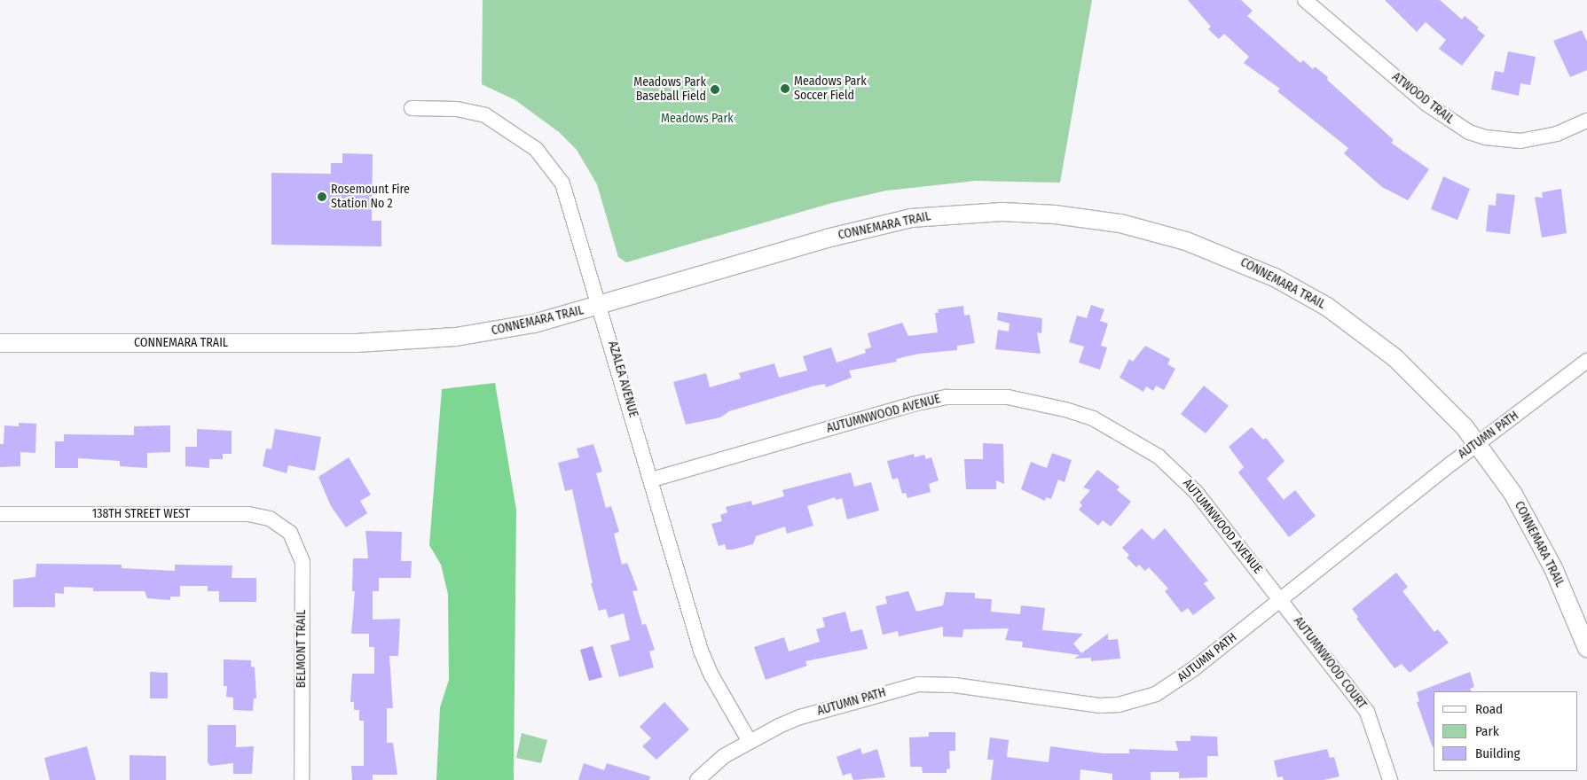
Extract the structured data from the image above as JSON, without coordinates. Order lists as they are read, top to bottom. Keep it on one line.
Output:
{"streets":{"street":["ATWOOD TRAIL","CONNEMARA TRAIL","AZALEA AVENUE","AUTUMNWOOD AVENUE","AUTUMN PATH","138TH STREET WEST","BELMONT TRAIL","AUTUMNWOOD COURT"]},"crossings":[["CONNEMARA TRAIL","AZALEA AVENUE"],["CONNEMARA TRAIL","AUTUMN PATH"],["AZALEA AVENUE","AUTUMNWOOD AVENUE"],["AZALEA AVENUE","AUTUMN PATH"],["AUTUMNWOOD AVENUE","AUTUMN PATH"],["AUTUMNWOOD AVENUE","AUTUMNWOOD COURT"],["AUTUMN PATH","AUTUMNWOOD COURT"],["138TH STREET WEST","BELMONT TRAIL"]],"parks":["Meadows Park"],"places":["Meadows Park Soccer Field","Meadows Park Baseball Field","Rosemount Fire Station No 2"],"legend":["Road","Park","Building"]}
